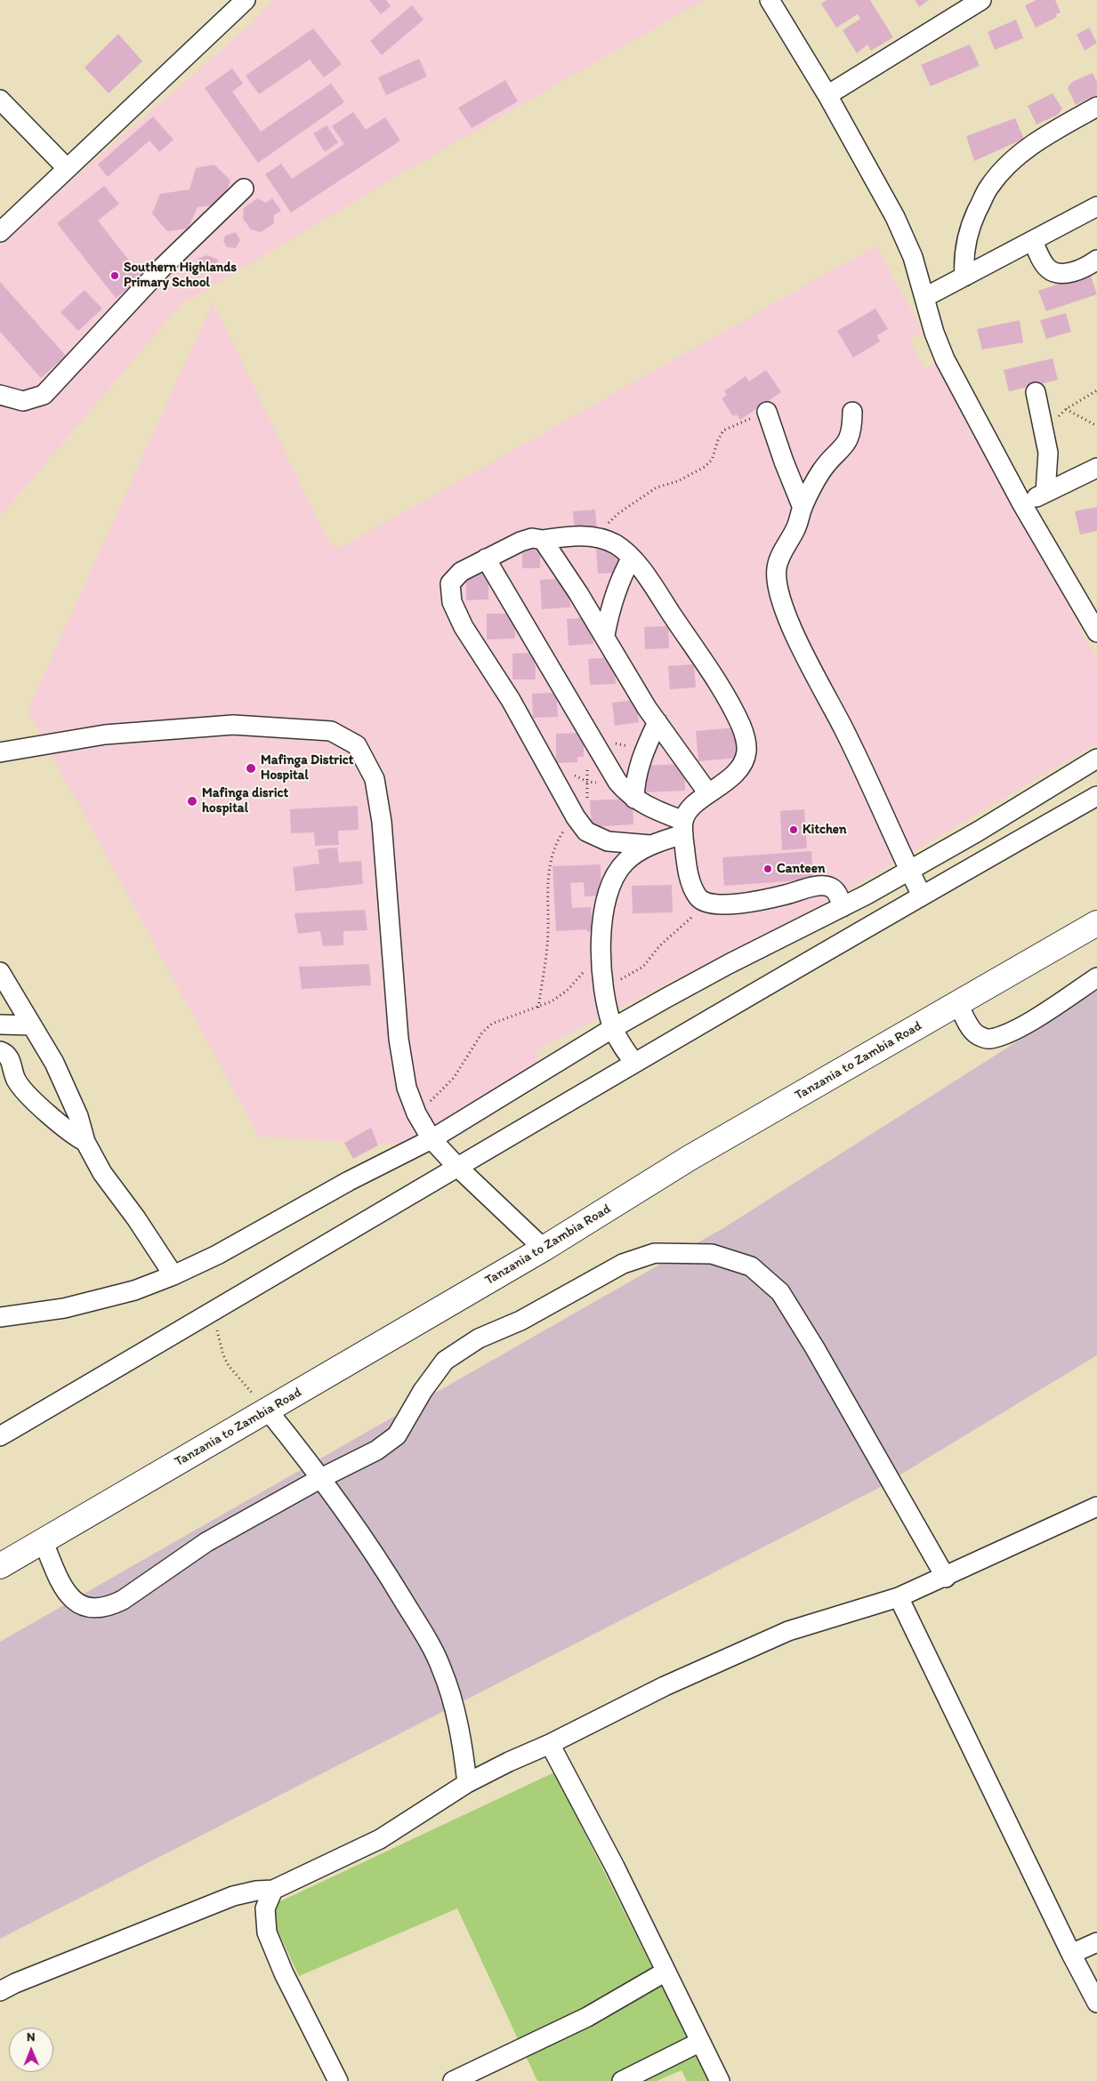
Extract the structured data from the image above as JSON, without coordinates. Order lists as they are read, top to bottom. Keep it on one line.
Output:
{"streets":{"highway":["Tanzania to Zambia Road"]},"places":["Southern Highlands Primary School","Mafinga District Hospital","Mafinga disrict hospital","Kitchen","Canteen"],"north":"top"}
